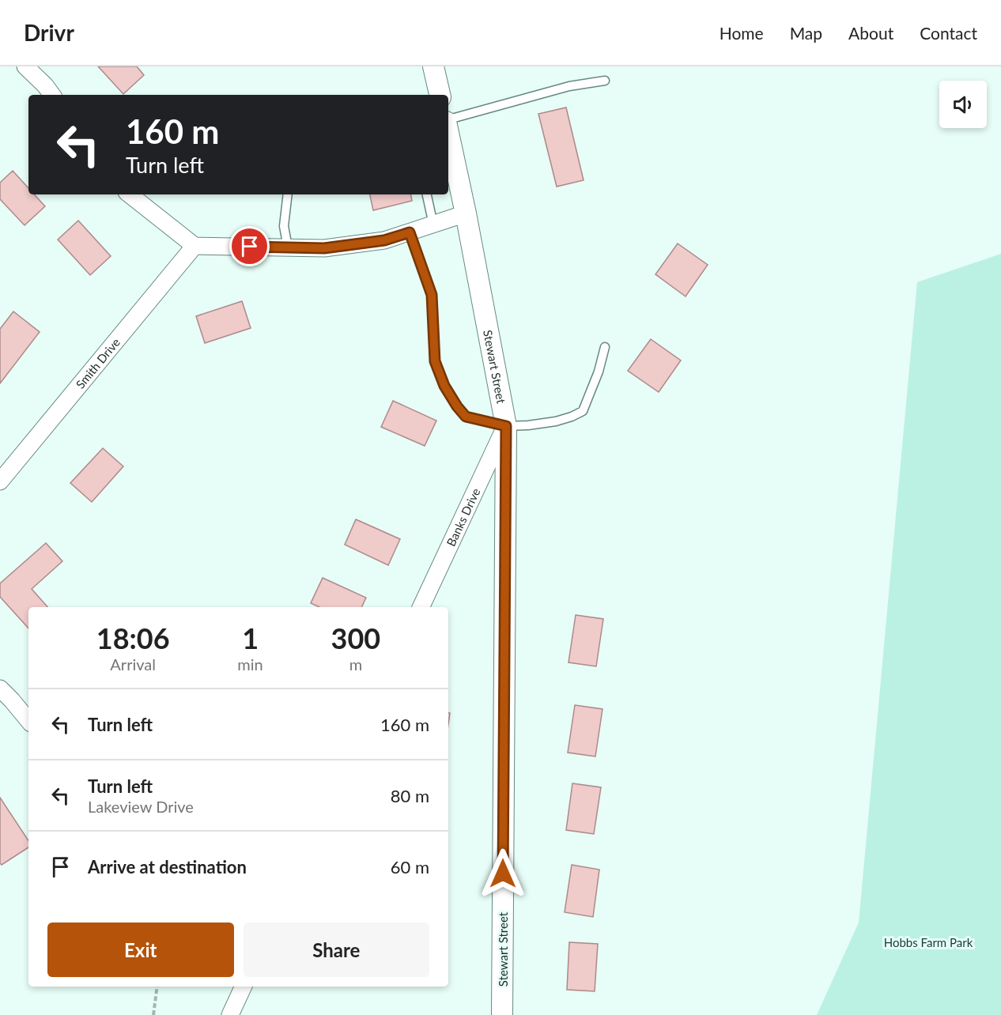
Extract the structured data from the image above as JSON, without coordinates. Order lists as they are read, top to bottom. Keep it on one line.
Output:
{"streets":{"street":["Smith Drive","Stewart Street","Banks Drive"]},"crossings":[["Stewart Street","Banks Drive"]],"parks":["Hobbs Farm Park"],"page":{"header":"Drivr","nav":["Home","Map","About","Contact"],"turn":["160 m","Turn left"],"eta":["18:06","Arrival","1","min","300","m"],"list":[{"name":"Turn left","value":"160 m"},{"name":"Turn left","note":"Lakeview Drive","value":"80 m"},{"name":"Arrive at destination","value":"60 m"}],"buttons":["Exit","Share"]}}
